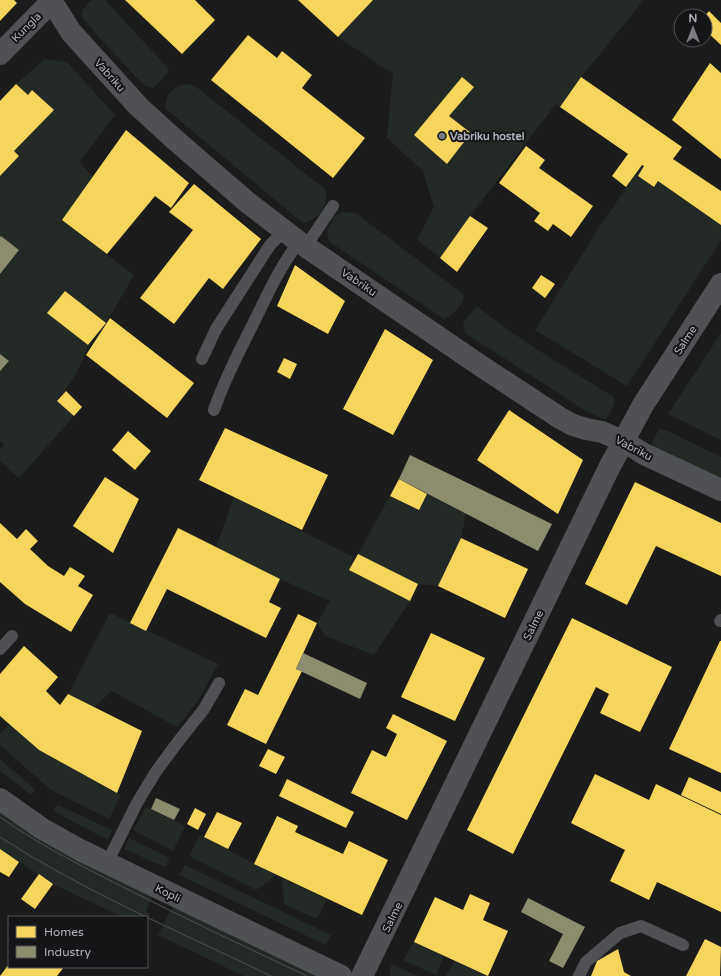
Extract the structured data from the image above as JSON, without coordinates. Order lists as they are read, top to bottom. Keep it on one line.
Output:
{"streets":{"street":["Kungla","Vabriku","Salme","Kopli"]},"crossings":[["Kungla","Vabriku"],["Vabriku","Salme"]],"places":["Vabriku hostel"],"legend":["Homes","Industry"],"north":"top"}
